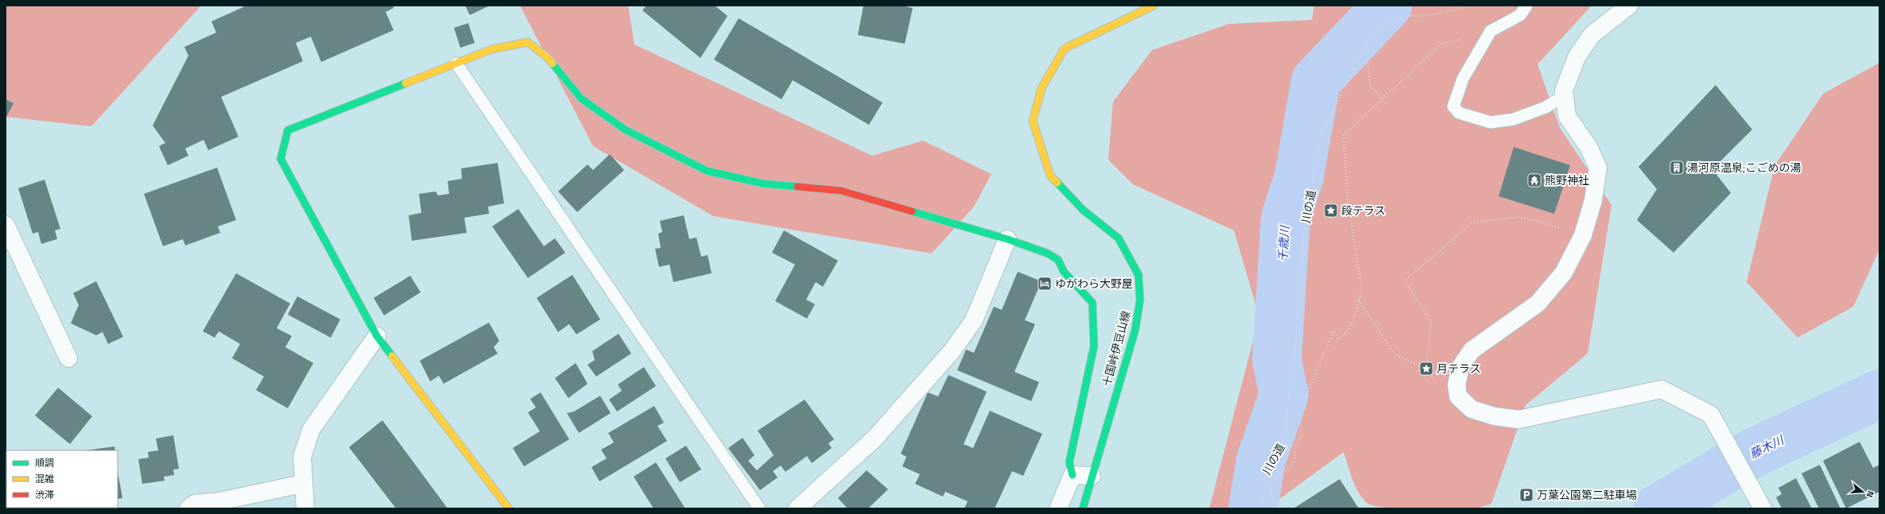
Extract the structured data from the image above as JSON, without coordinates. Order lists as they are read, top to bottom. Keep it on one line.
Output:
{"streets":{"street":["十国峠伊豆山線"],"path":["川の道"]},"water":["千歳川","藤木川"],"places":{"building":["湯河原温泉;こごめの湯"],"temple":["熊野神社"],"place":["段テラス","月テラス"],"hotel":["ゆがわら大野屋"],"parking":["万葉公園第二駐車場"]},"legend":["順調","混雑","渋滞"],"north":"right"}
